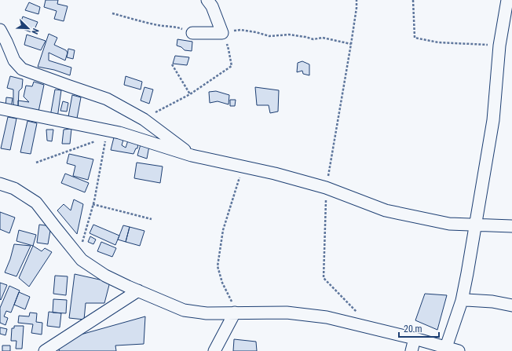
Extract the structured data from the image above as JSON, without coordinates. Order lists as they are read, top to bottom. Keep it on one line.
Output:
{"scale_bar":"20 m","north":"bottom right"}
